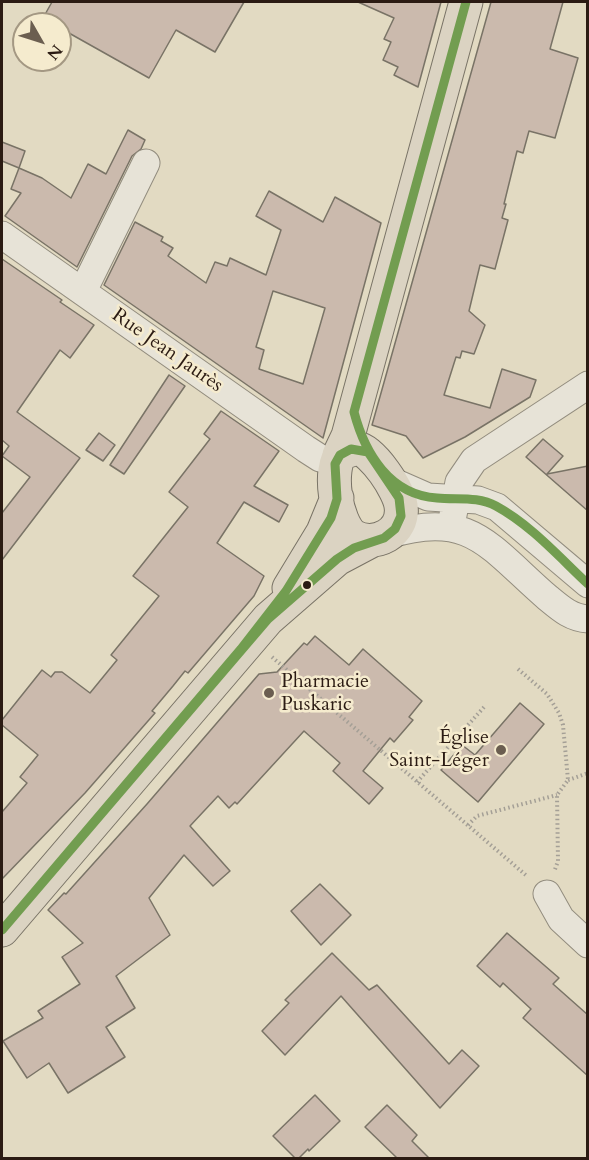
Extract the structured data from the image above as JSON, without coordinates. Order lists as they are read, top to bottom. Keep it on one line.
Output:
{"streets":{"street":["Rue Jean Jaurès"]},"places":["Pharmacie Puskaric","Église Saint-Léger"],"north":"bottom right"}
